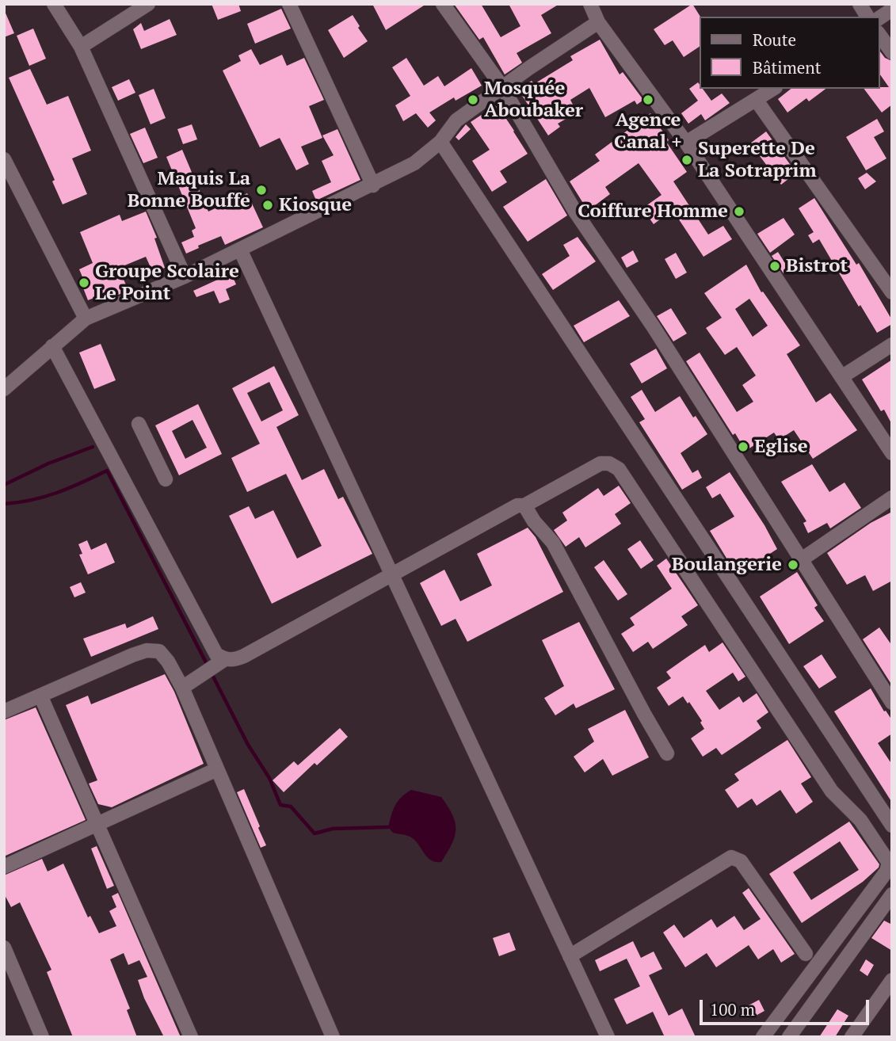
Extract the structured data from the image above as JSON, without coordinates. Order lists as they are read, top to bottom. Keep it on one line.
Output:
{"places":["Mosquée Aboubaker","Agence Canal +","Superette De La Sotraprim","Maquis La Bonne Bouffe","Kiosque","Coiffure Homme","Bistrot","Groupe Scolaire Le Point","Eglise","Boulangerie"],"legend":["Route","Bâtiment"],"scale_bar":"100 m"}
